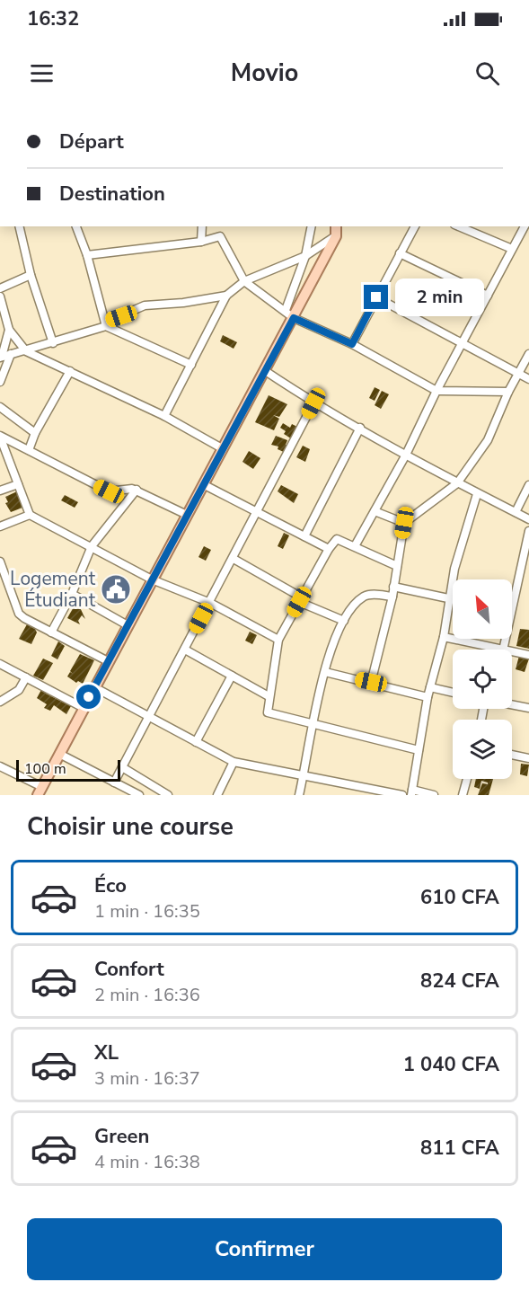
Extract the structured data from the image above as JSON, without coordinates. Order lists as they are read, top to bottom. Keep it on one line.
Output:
{"places":{"public building":["Logement Étudiant"]},"scale_bar":"100 m","north":"top left","page":{"status":"16:32","header":"Movio","banner":["Départ","Destination"],"bubble":"2 min","scale":"100 m","heading":"Choisir une course","list":[{"name":"Éco","note":"1 min · 16:35","value":"610 CFA"},{"name":"Confort","note":"2 min · 16:36","value":"824 CFA"},{"name":"XL","note":"3 min · 16:37","value":"1 040 CFA"},{"name":"Green","note":"4 min · 16:38","value":"811 CFA"}],"buttons":"Confirmer"}}
